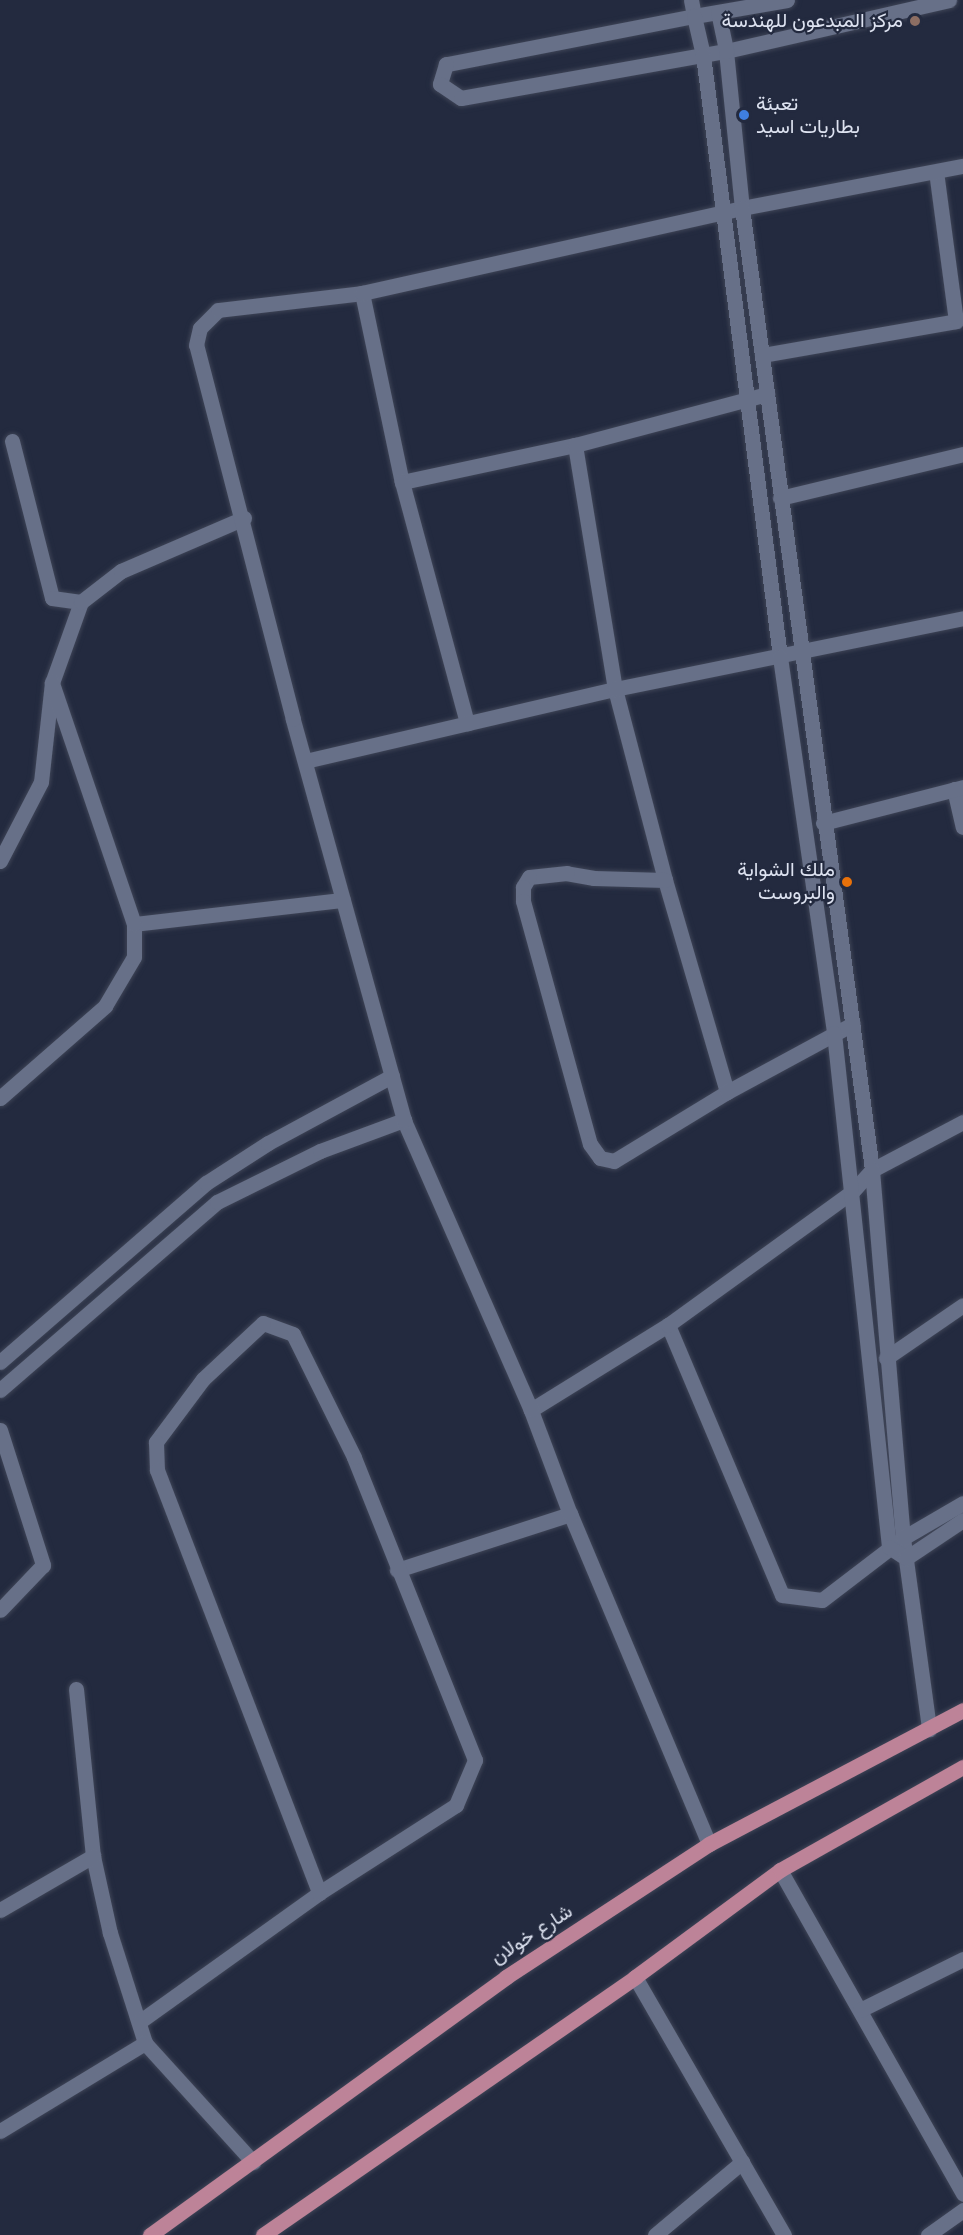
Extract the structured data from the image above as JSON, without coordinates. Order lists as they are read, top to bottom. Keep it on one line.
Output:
{"streets":{"main road":["شارع خولان"]},"places":["مركز المبدعون للهندسة","تعبئة بطاريات اسيد","ملك الشواية والبروست"]}
